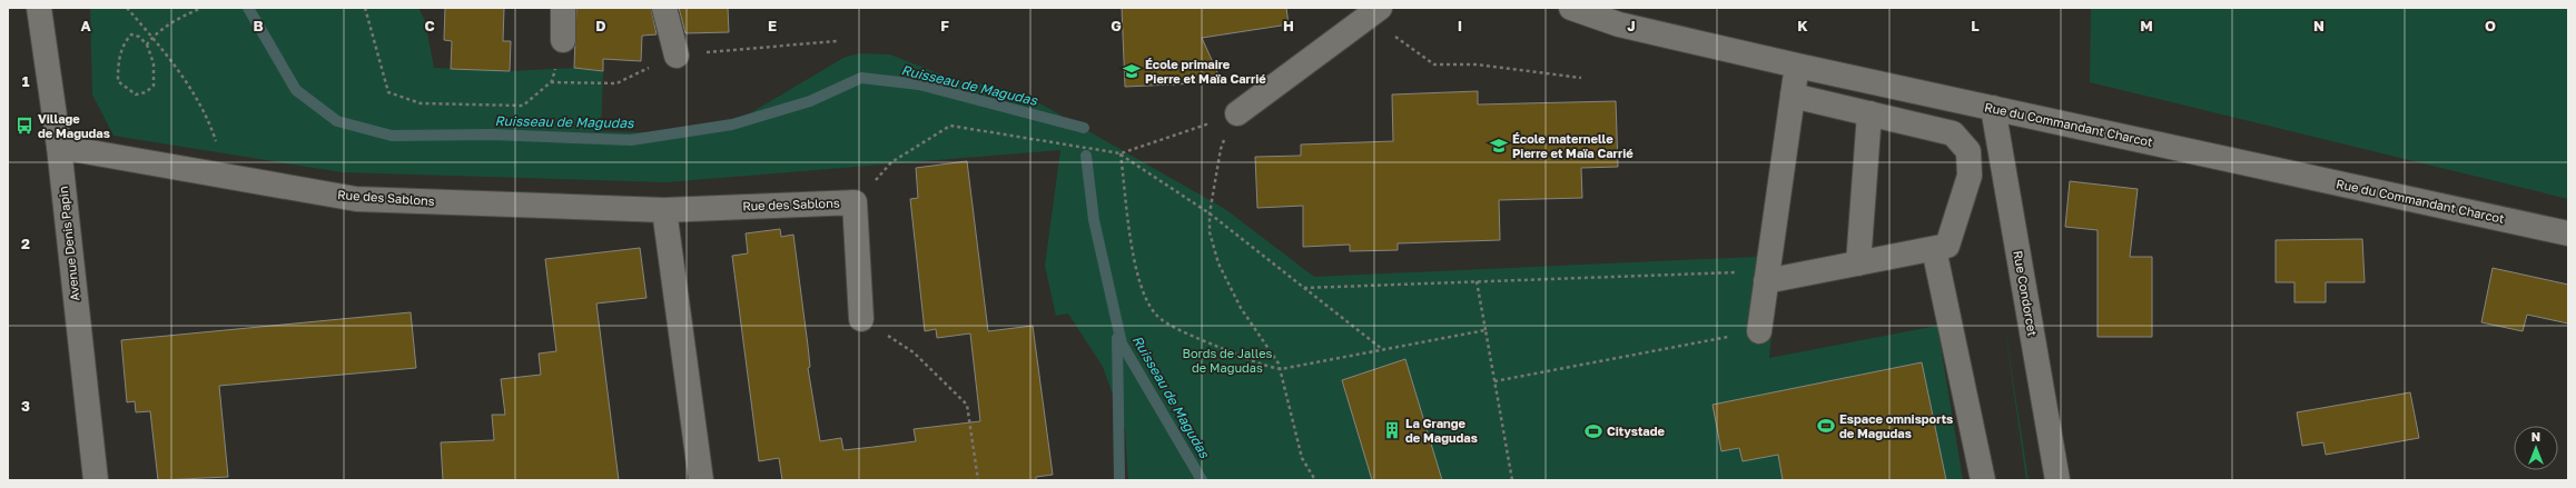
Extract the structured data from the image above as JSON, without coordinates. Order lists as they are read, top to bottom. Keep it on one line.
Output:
{"streets":{"street":["Rue du Commandant Charcot","Rue des Sablons","Avenue Denis Papin","Rue Condorcet"]},"crossings":[["Rue du Commandant Charcot","Rue Condorcet"],["Rue des Sablons","Avenue Denis Papin"]],"water":["Ruisseau de Magudas"],"parks":["Bords de Jalles de Magudas"],"places":{"school or university":["École primaire Pierre et Maïa Carrié","École maternelle Pierre et Maïa Carrié"],"bus stop":["Village de Magudas"],"sports":["Espace omnisports de Magudas","Citystade"],"building":["La Grange de Magudas"]},"north":"top","grid":{"columns":["A","B","C","D","E","F","G","H","I","J","K","L","M","N","O"],"rows":["1","2","3"]}}
